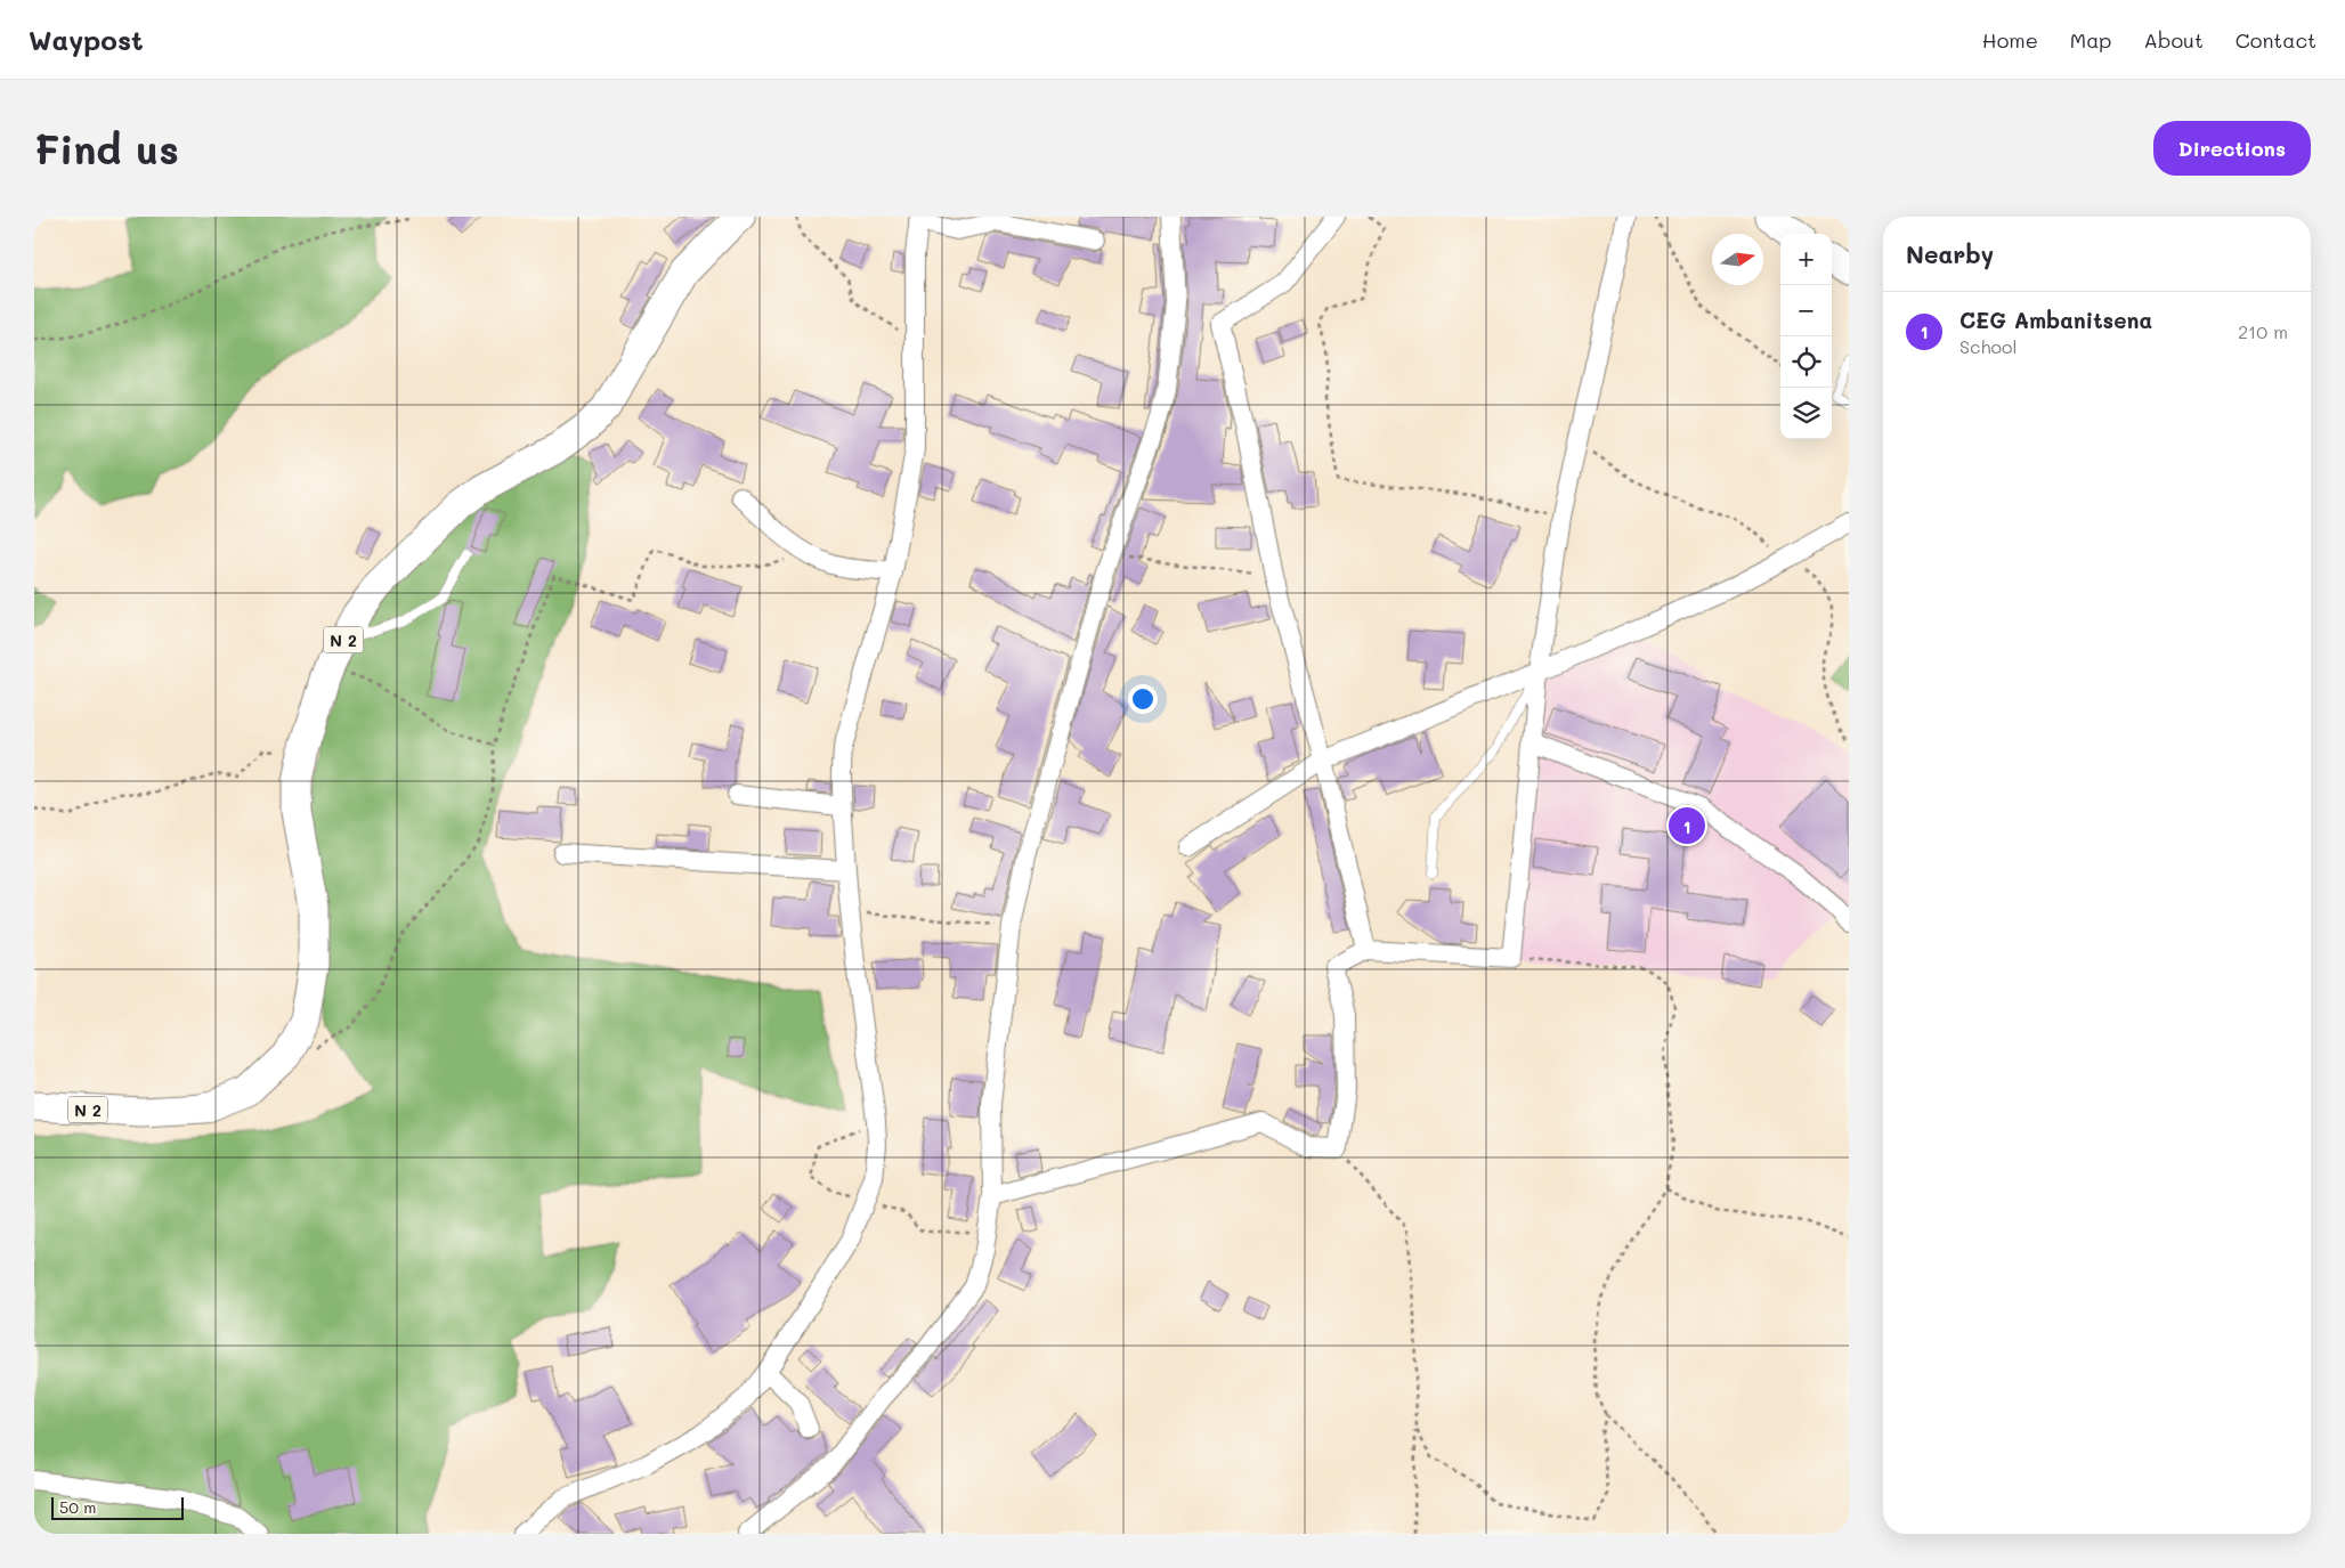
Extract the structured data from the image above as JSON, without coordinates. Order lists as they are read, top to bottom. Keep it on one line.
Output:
{"streets":{"main road":["N 2"]},"scale_bar":"50 m","north":"right","page":{"header":"Waypost","nav":["Home","Map","About","Contact"],"buttons":"Directions","title":"Find us","heading":"Nearby","map_buttons":["+","−"],"list":[{"mark":"1","name":"CEG Ambanitsena","note":"School","value":"210 m"}],"pins":"1","scale":"50 m"}}
